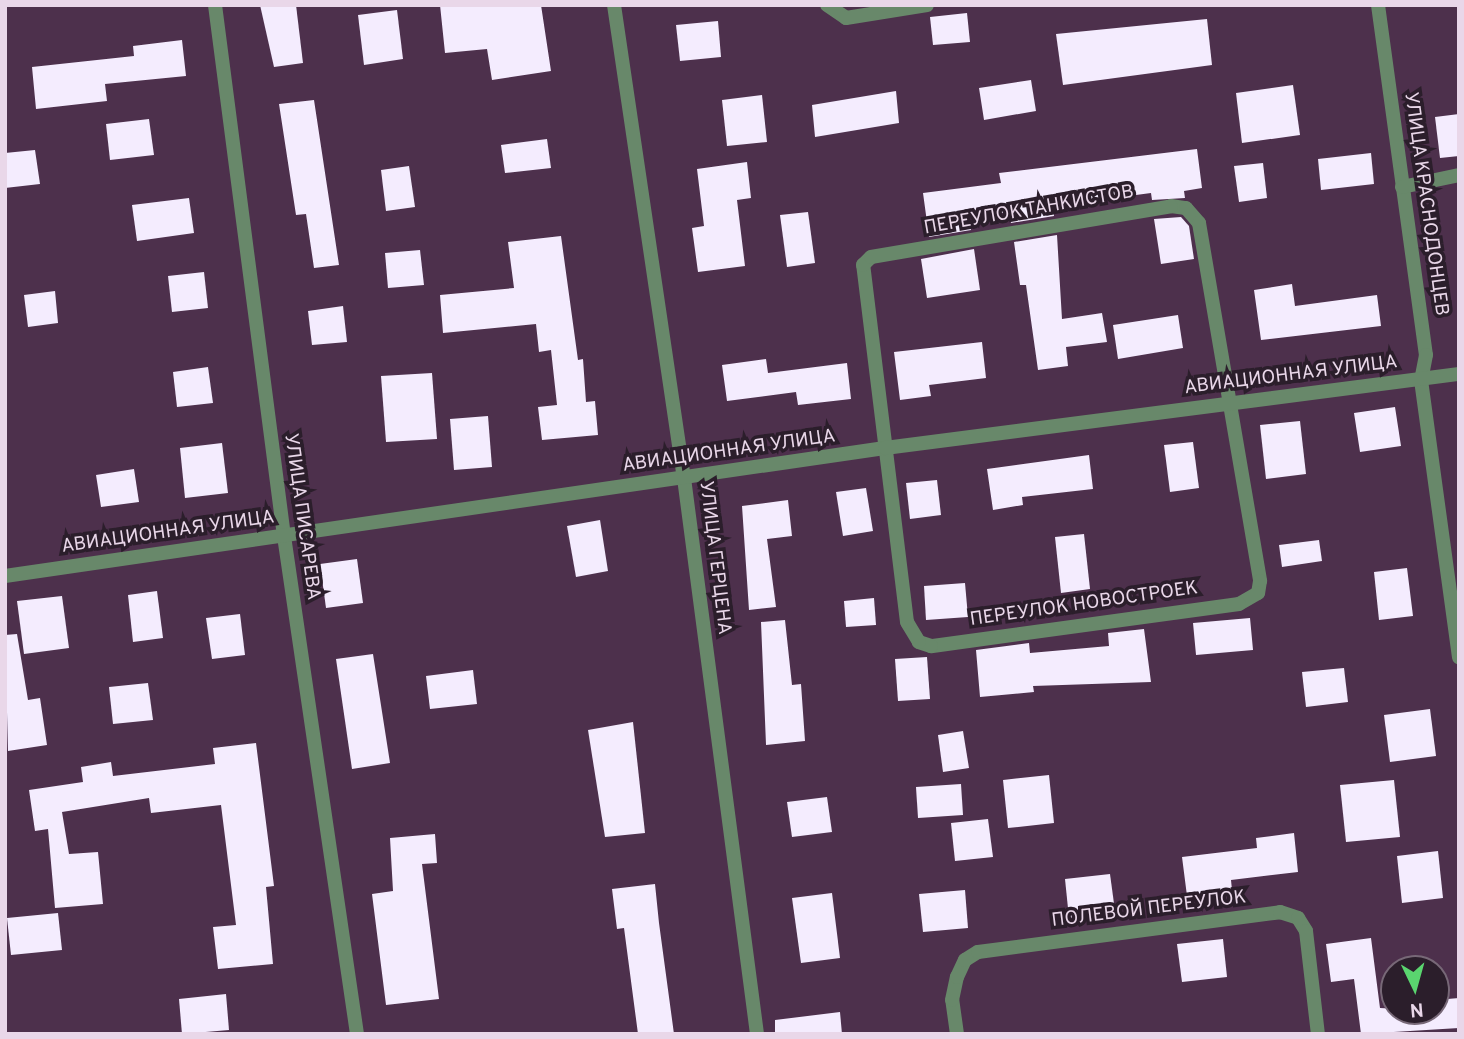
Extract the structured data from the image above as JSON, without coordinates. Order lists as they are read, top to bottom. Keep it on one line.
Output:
{"streets":{"street":["УЛИЦА КРАСНОДОНЦЕВ","ПЕРЕУЛОК ТАНКИСТОВ","АВИАЦИОННАЯ УЛИЦА","УЛИЦА ПИСАРЕВА","УЛИЦА ГЕРЦЕНА","ПЕРЕУЛОК НОВОСТРОЕК","ПОЛЕВОЙ ПЕРЕУЛОК"]},"crossings":[["УЛИЦА КРАСНОДОНЦЕВ","АВИАЦИОННАЯ УЛИЦА"],["ПЕРЕУЛОК ТАНКИСТОВ","АВИАЦИОННАЯ УЛИЦА"],["ПЕРЕУЛОК ТАНКИСТОВ","ПЕРЕУЛОК НОВОСТРОЕК"],["АВИАЦИОННАЯ УЛИЦА","УЛИЦА ПИСАРЕВА"],["АВИАЦИОННАЯ УЛИЦА","УЛИЦА ГЕРЦЕНА"],["АВИАЦИОННАЯ УЛИЦА","ПЕРЕУЛОК НОВОСТРОЕК"]],"north":"bottom"}
